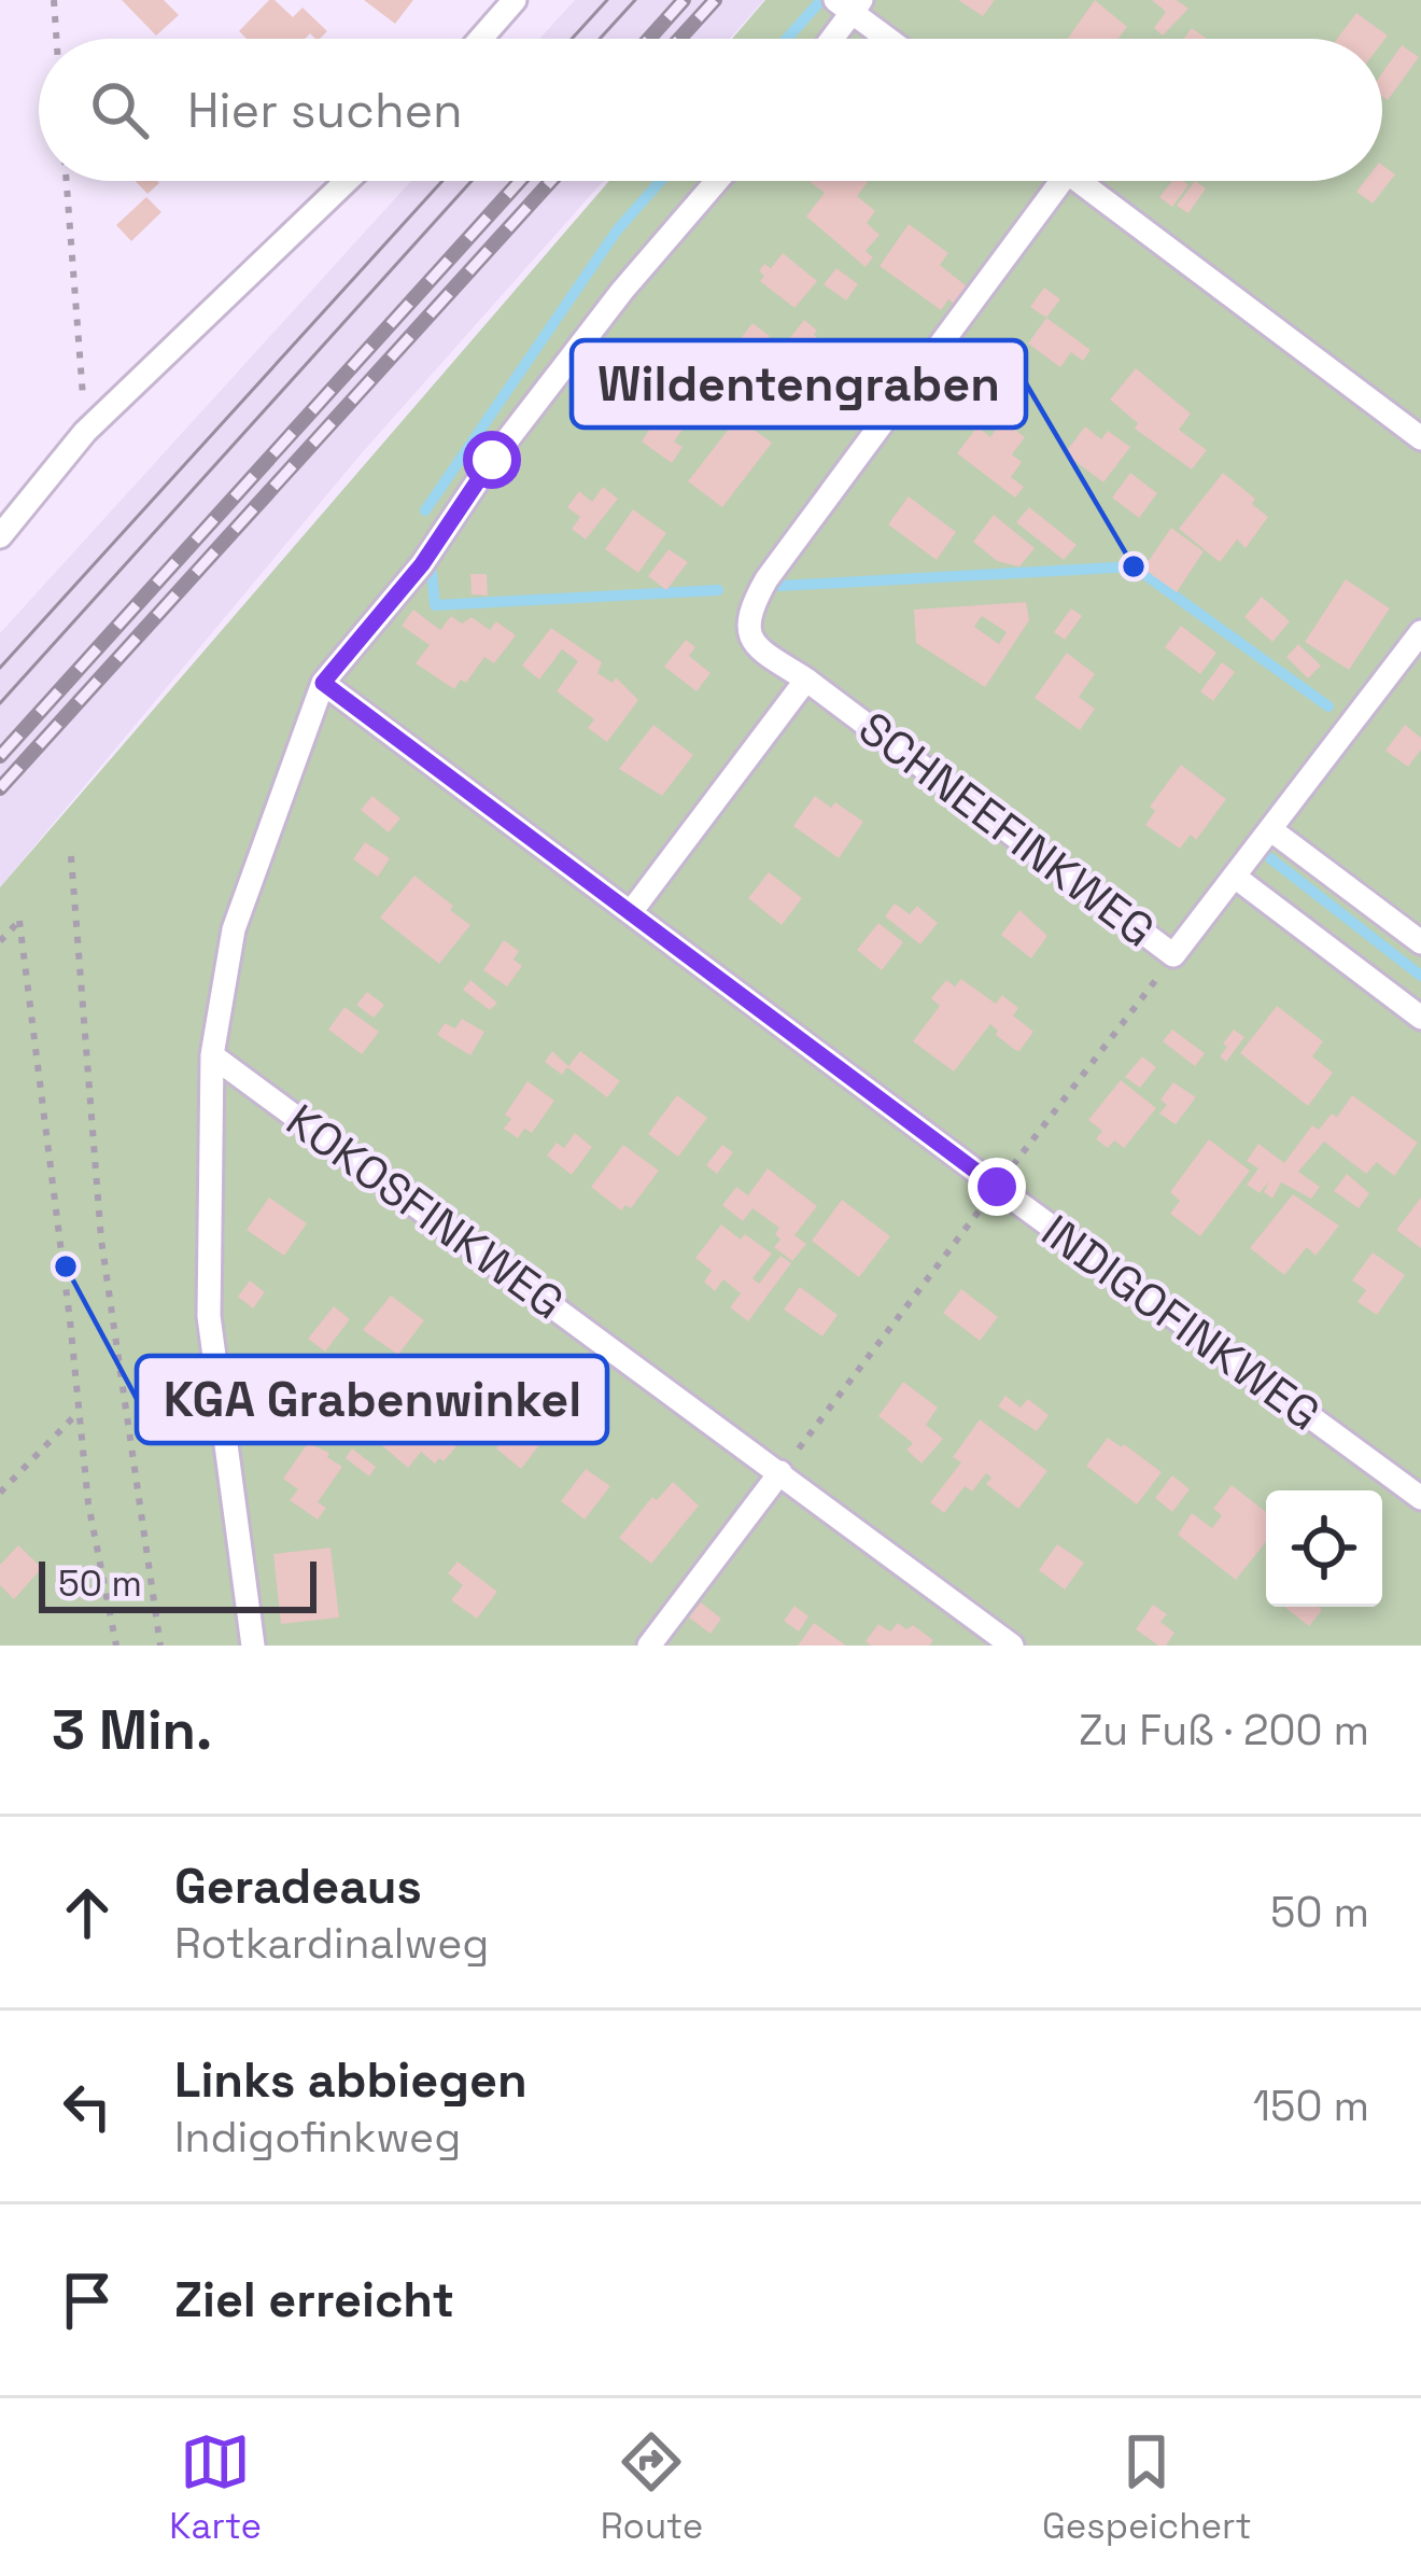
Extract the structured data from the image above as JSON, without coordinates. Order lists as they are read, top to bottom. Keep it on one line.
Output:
{"streets":{"lane":["SCHNEEFINKWEG","KOKOSFINKWEG","INDIGOFINKWEG"]},"places":["Wildentengraben","KGA Grabenwinkel"],"scale_bar":"50 m","page":{"search":"Hier suchen","scale":"50 m","heading":["3 Min.","Zu Fuß · 200 m"],"list":[["Geradeaus","Rotkardinalweg","50 m"],["Links abbiegen","Indigofinkweg","150 m"],"Ziel erreicht"],"nav":["Karte","Route","Gespeichert"]}}
